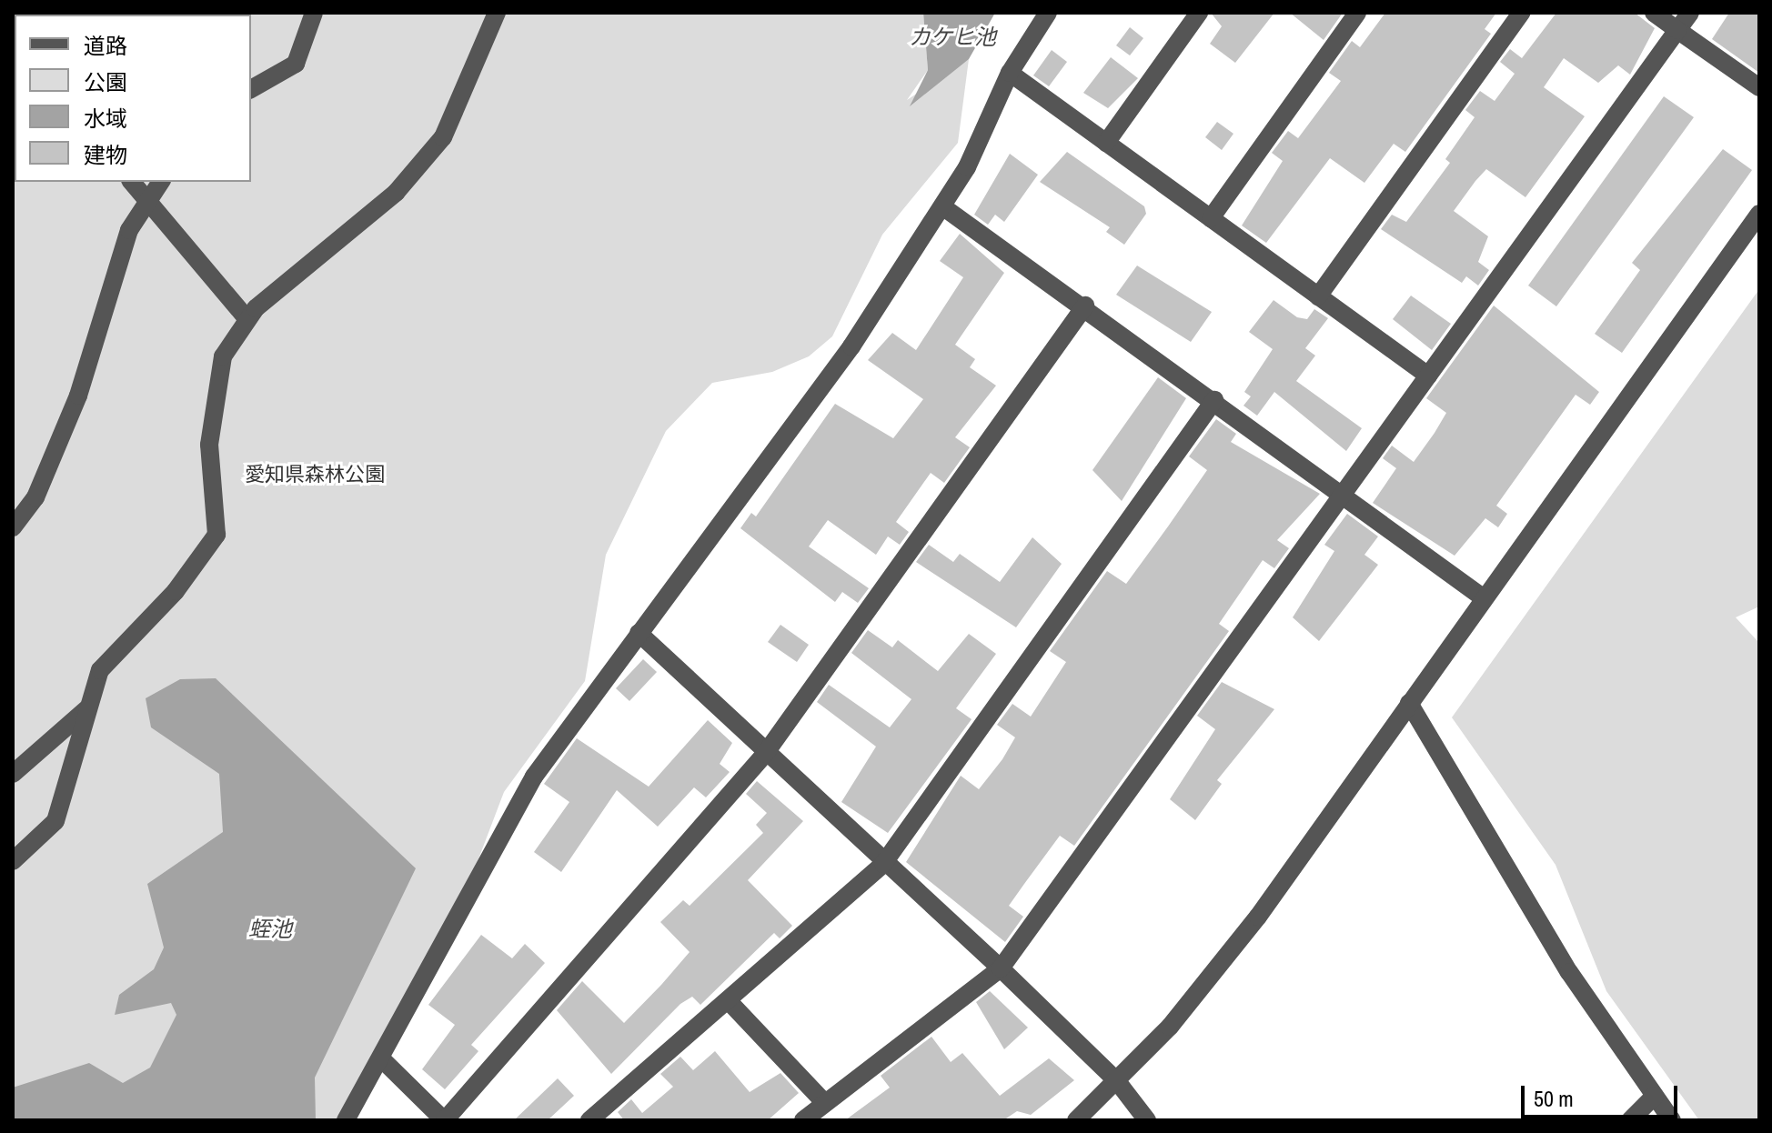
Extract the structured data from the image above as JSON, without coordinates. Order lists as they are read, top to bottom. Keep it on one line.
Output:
{"water":["カケヒ池","蛭池"],"parks":["愛知県森林公園"],"legend":["道路","公園","水域","建物"],"scale_bar":"50 m"}
